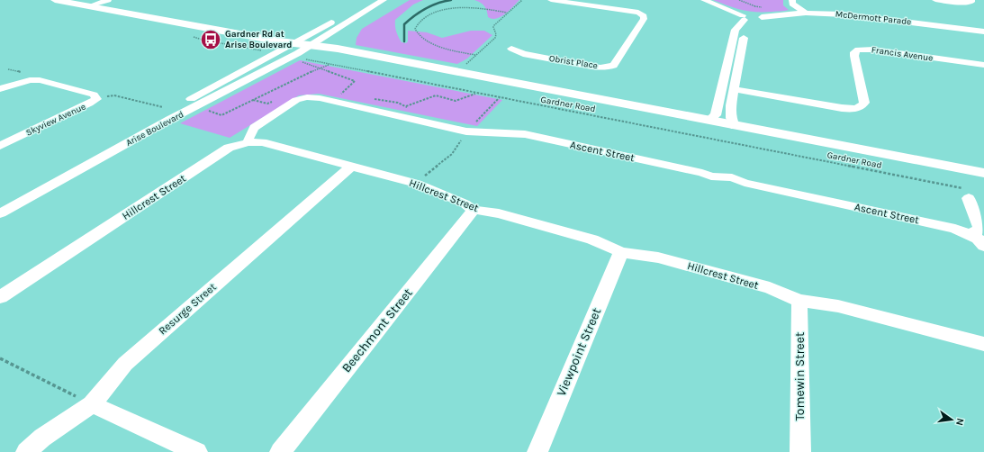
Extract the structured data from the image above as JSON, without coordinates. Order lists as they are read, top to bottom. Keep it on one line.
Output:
{"streets":{"street":["McDermott Parade","Francis Avenue","Obrist Place","Gardner Road","Skyview Avenue","Arise Boulevard","Ascent Street","Hillcrest Street","Resurge Street","Beechmont Street","Viewpoint Street","Tomewin Street"]},"crossings":[["Gardner Road","Arise Boulevard"],["Ascent Street","Hillcrest Street"],["Hillcrest Street","Resurge Street"],["Hillcrest Street","Beechmont Street"],["Hillcrest Street","Viewpoint Street"],["Hillcrest Street","Tomewin Street"]],"places":{"bus stop":["Gardner Rd at Arise Boulevard"]},"north":"right"}
